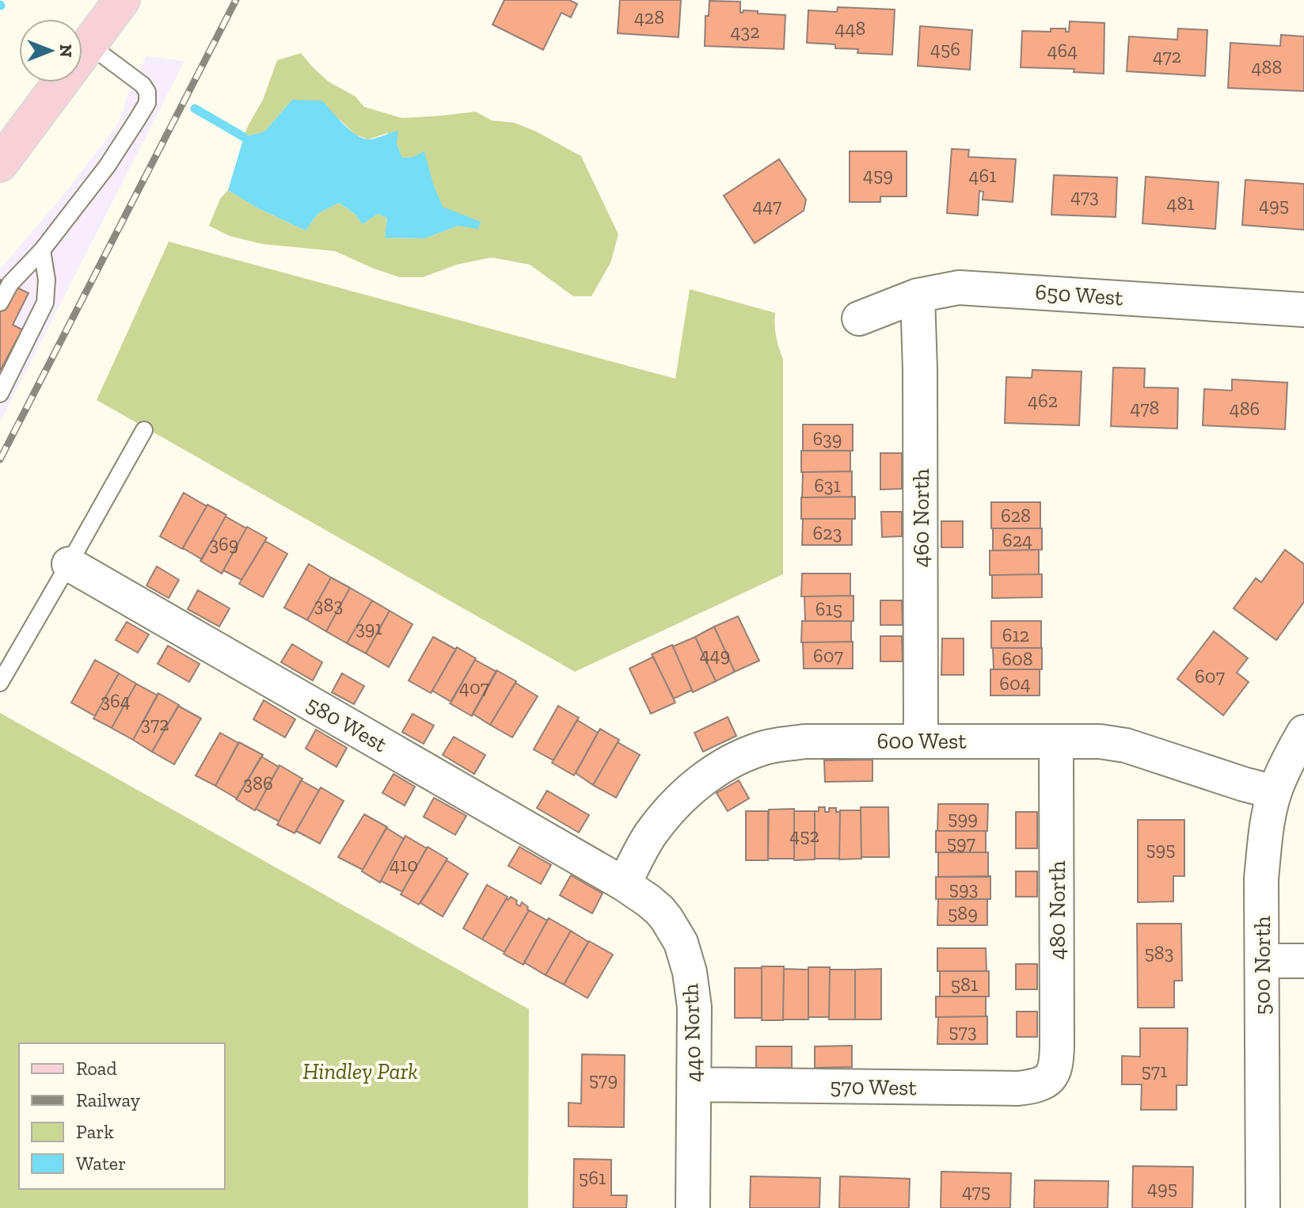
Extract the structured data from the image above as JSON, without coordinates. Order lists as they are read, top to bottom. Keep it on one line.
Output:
{"streets":{"street":["650 West","460 North","580 West","600 West","480 North","500 North","440 North","570 West"]},"crossings":[["650 West","460 North"],["460 North","600 West"],["580 West","600 West"],["580 West","440 North"],["600 West","480 North"],["600 West","500 North"],["600 West","440 North"],["480 North","570 West"],["440 North","570 West"]],"parks":["Hindley Park"],"house_numbers":["428","448","432","456","464","472","488","459","461","473","481","495","447","462","478","486","639","631","628","623","624","369","383","615","391","612","449","607","608","607","604","407","364","372","386","599","452","597","595","410","593","589","583","581","573","571","579","561","495","475"],"legend":["Road","Railway","Park","Water"],"north":"right"}
